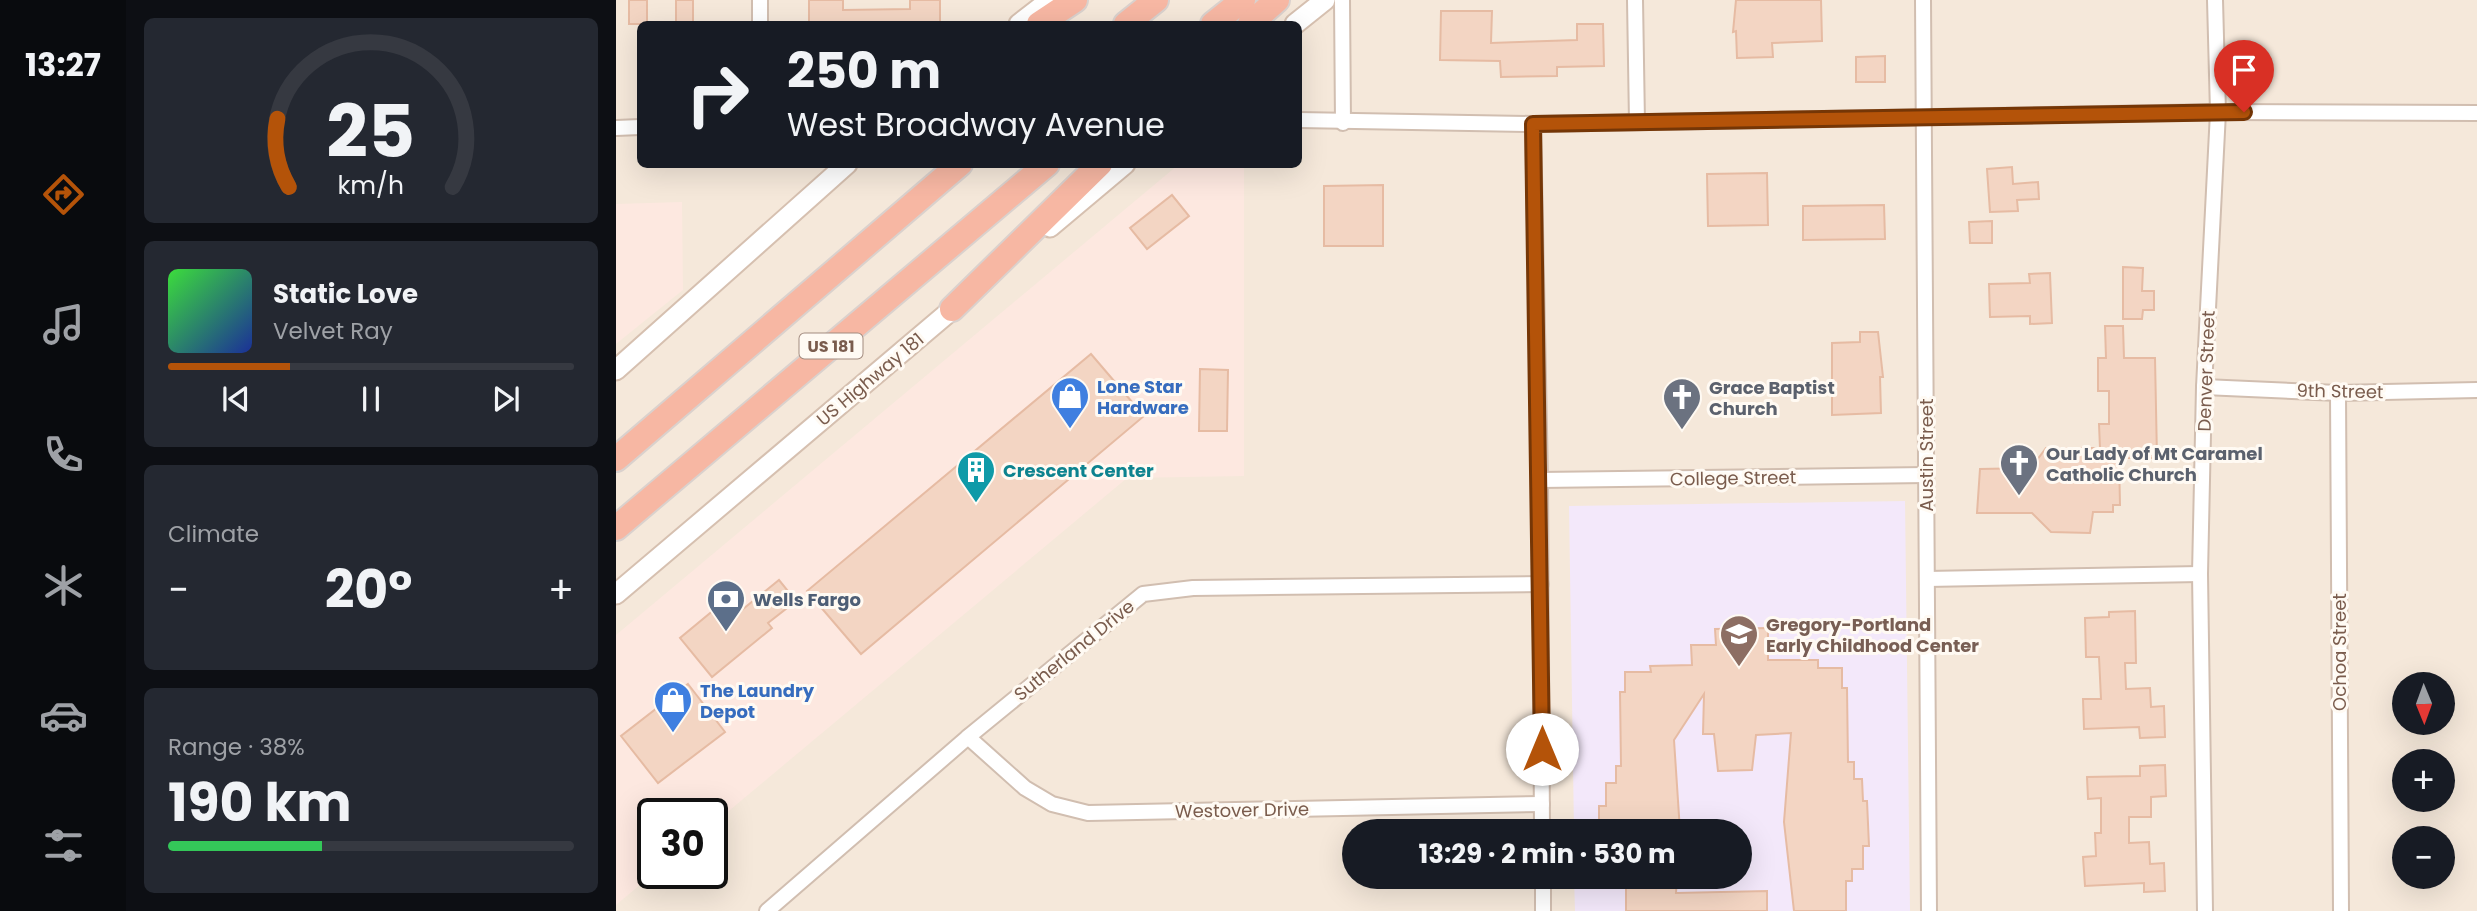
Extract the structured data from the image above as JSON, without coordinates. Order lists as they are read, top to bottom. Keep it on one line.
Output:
{"streets":{"highway":["US 181"],"main road":["US Highway 181"],"street":["Denver Street","9th Street","Austin Street","College Street","Sutherland Drive","Ochoa Street","Westover Drive"]},"crossings":[["Denver Street","9th Street"],["9th Street","Ochoa Street"],["Austin Street","College Street"],["Sutherland Drive","Westover Drive"]],"places":{"shop":["Lone Star Hardware","The Laundry Depot"],"church":["Grace Baptist Church","Our Lady of Mt Caramel Catholic Church"],"building":["Crescent Center"],"bank":["Wells Fargo"],"school or university":["Gregory-Portland Early Childhood Center"]},"north":"bottom","page":{"tabs":"13:27","turn":["250 m","West Broadway Avenue"],"song":["Static Love","Velvet Ray"],"tile":["Climate",["Range · 38%","190 km"]],"heat":["−","20°","+"],"map_buttons":["+","−"],"limit":"30","trip":"13:29 · 2 min · 530 m","gauge":["25","km/h"]}}
